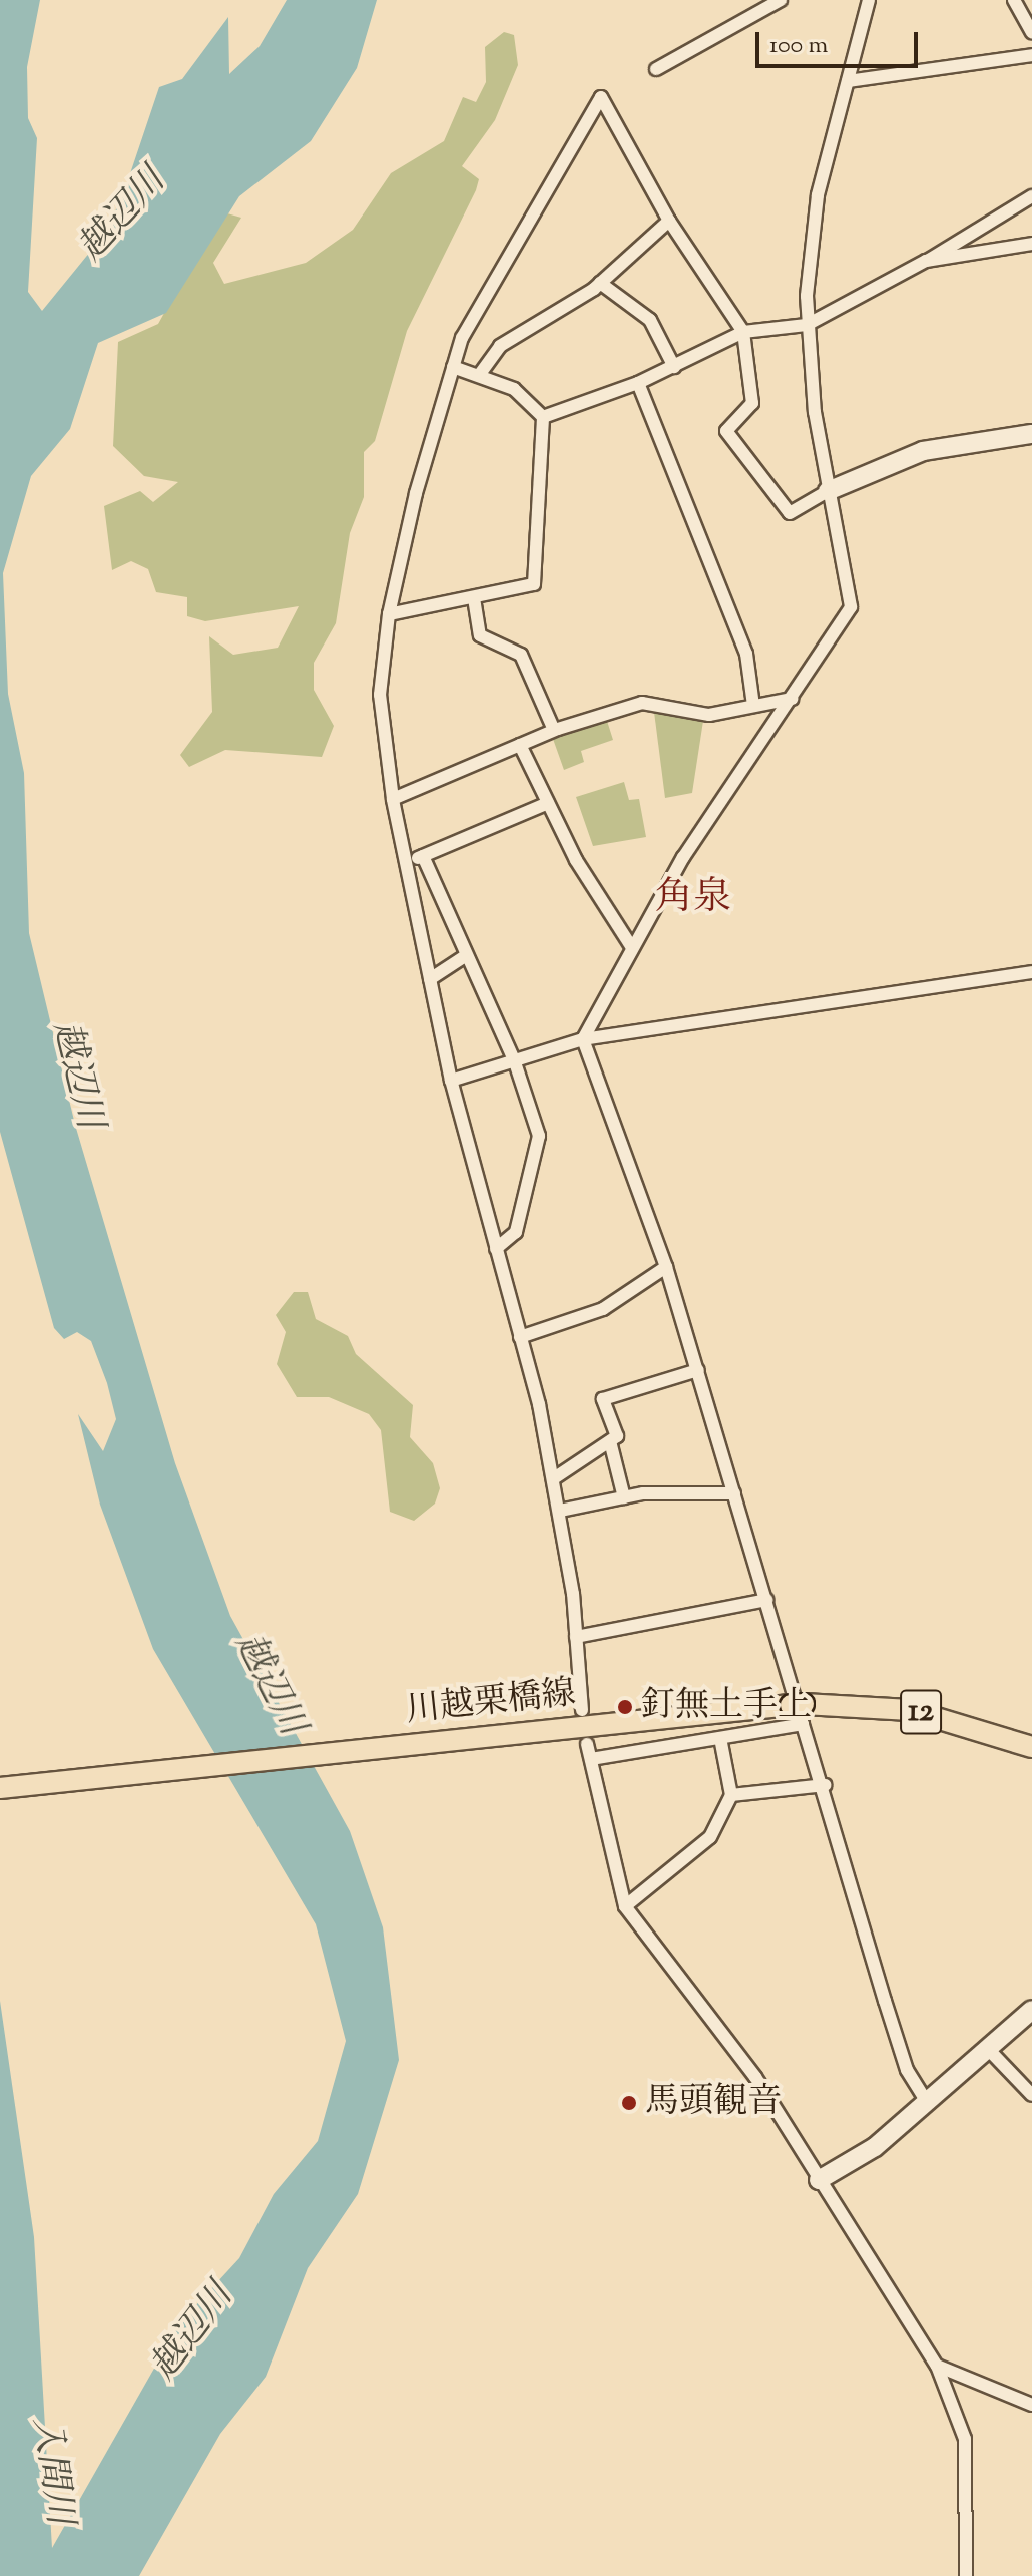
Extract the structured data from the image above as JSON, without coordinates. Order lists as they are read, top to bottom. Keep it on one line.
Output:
{"streets":{"main road":["川越栗橋線","12"]},"districts":["角泉"],"water":["越辺川","入間川"],"places":["釘無土手上","馬頭観音"],"scale_bar":"100 m"}
